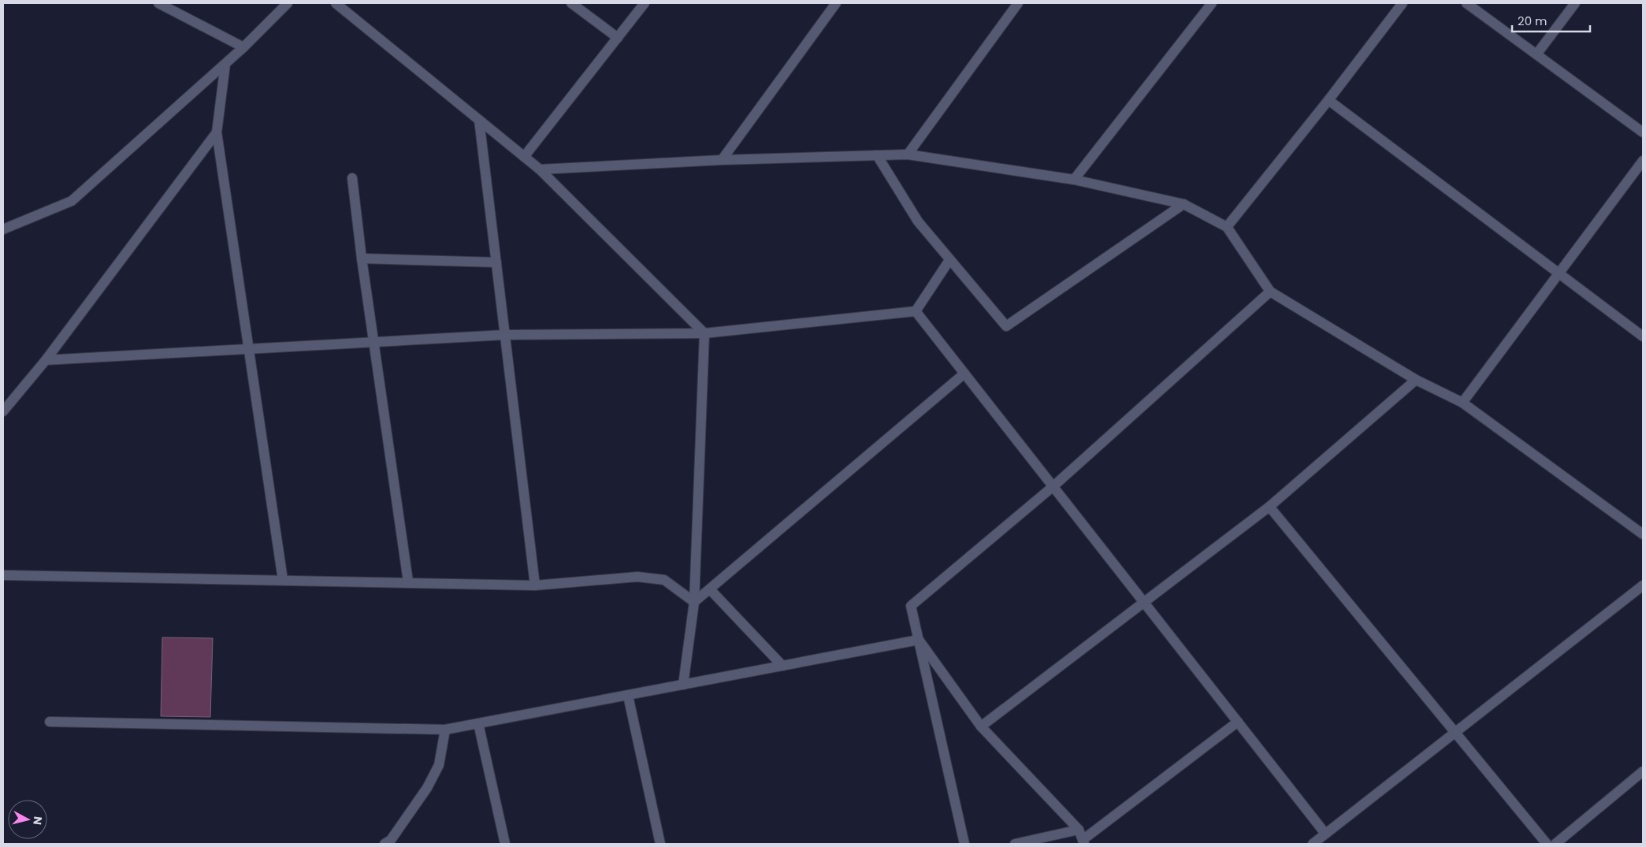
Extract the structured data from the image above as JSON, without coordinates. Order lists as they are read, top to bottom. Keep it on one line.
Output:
{"scale_bar":"20 m","north":"right"}
